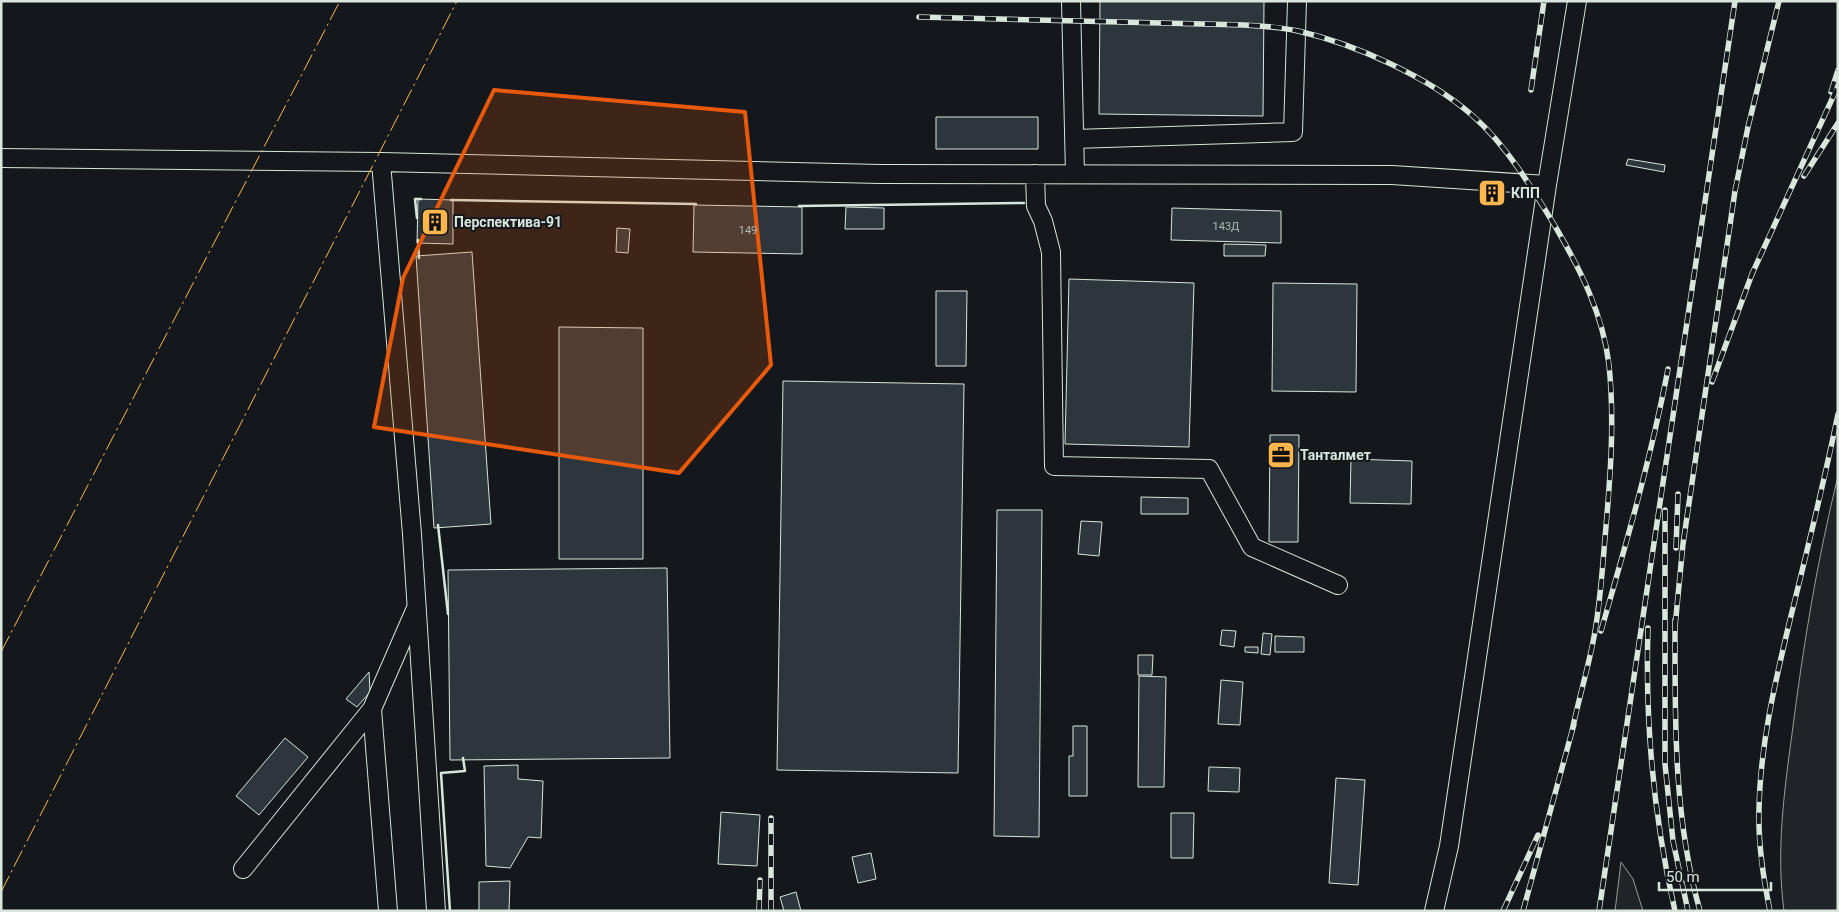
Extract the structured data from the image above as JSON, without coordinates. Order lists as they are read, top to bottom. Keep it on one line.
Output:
{"places":{"building":["КПП","Перспектива-91"],"office":["Танталмет"]},"house_numbers":["143Д","149"],"scale_bar":"50 m"}
